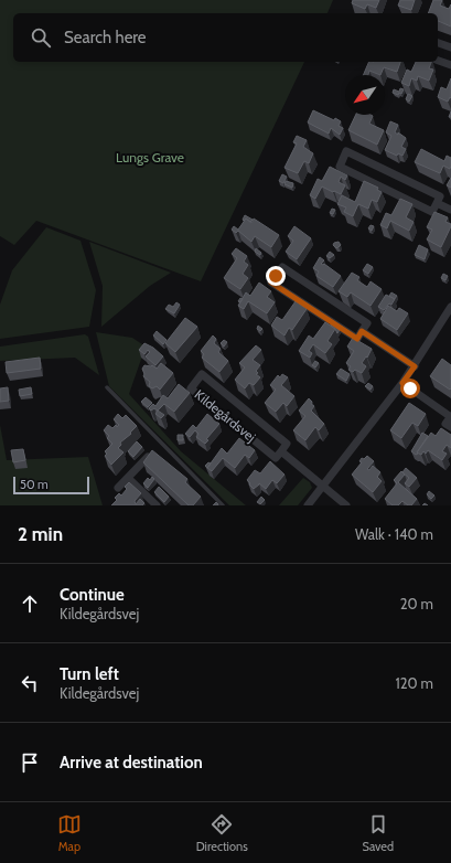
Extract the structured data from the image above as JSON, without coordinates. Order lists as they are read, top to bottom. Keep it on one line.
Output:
{"streets":{"street":["Kildegårdsvej"]},"parks":["Lungs Grave"],"scale_bar":"50 m","north":"bottom left","page":{"search":"Search here","scale":"50 m","heading":["2 min","Walk · 140 m"],"list":[["Continue","Kildegårdsvej","20 m"],["Turn left","Kildegårdsvej","120 m"],"Arrive at destination"],"nav":["Map","Directions","Saved"]}}
